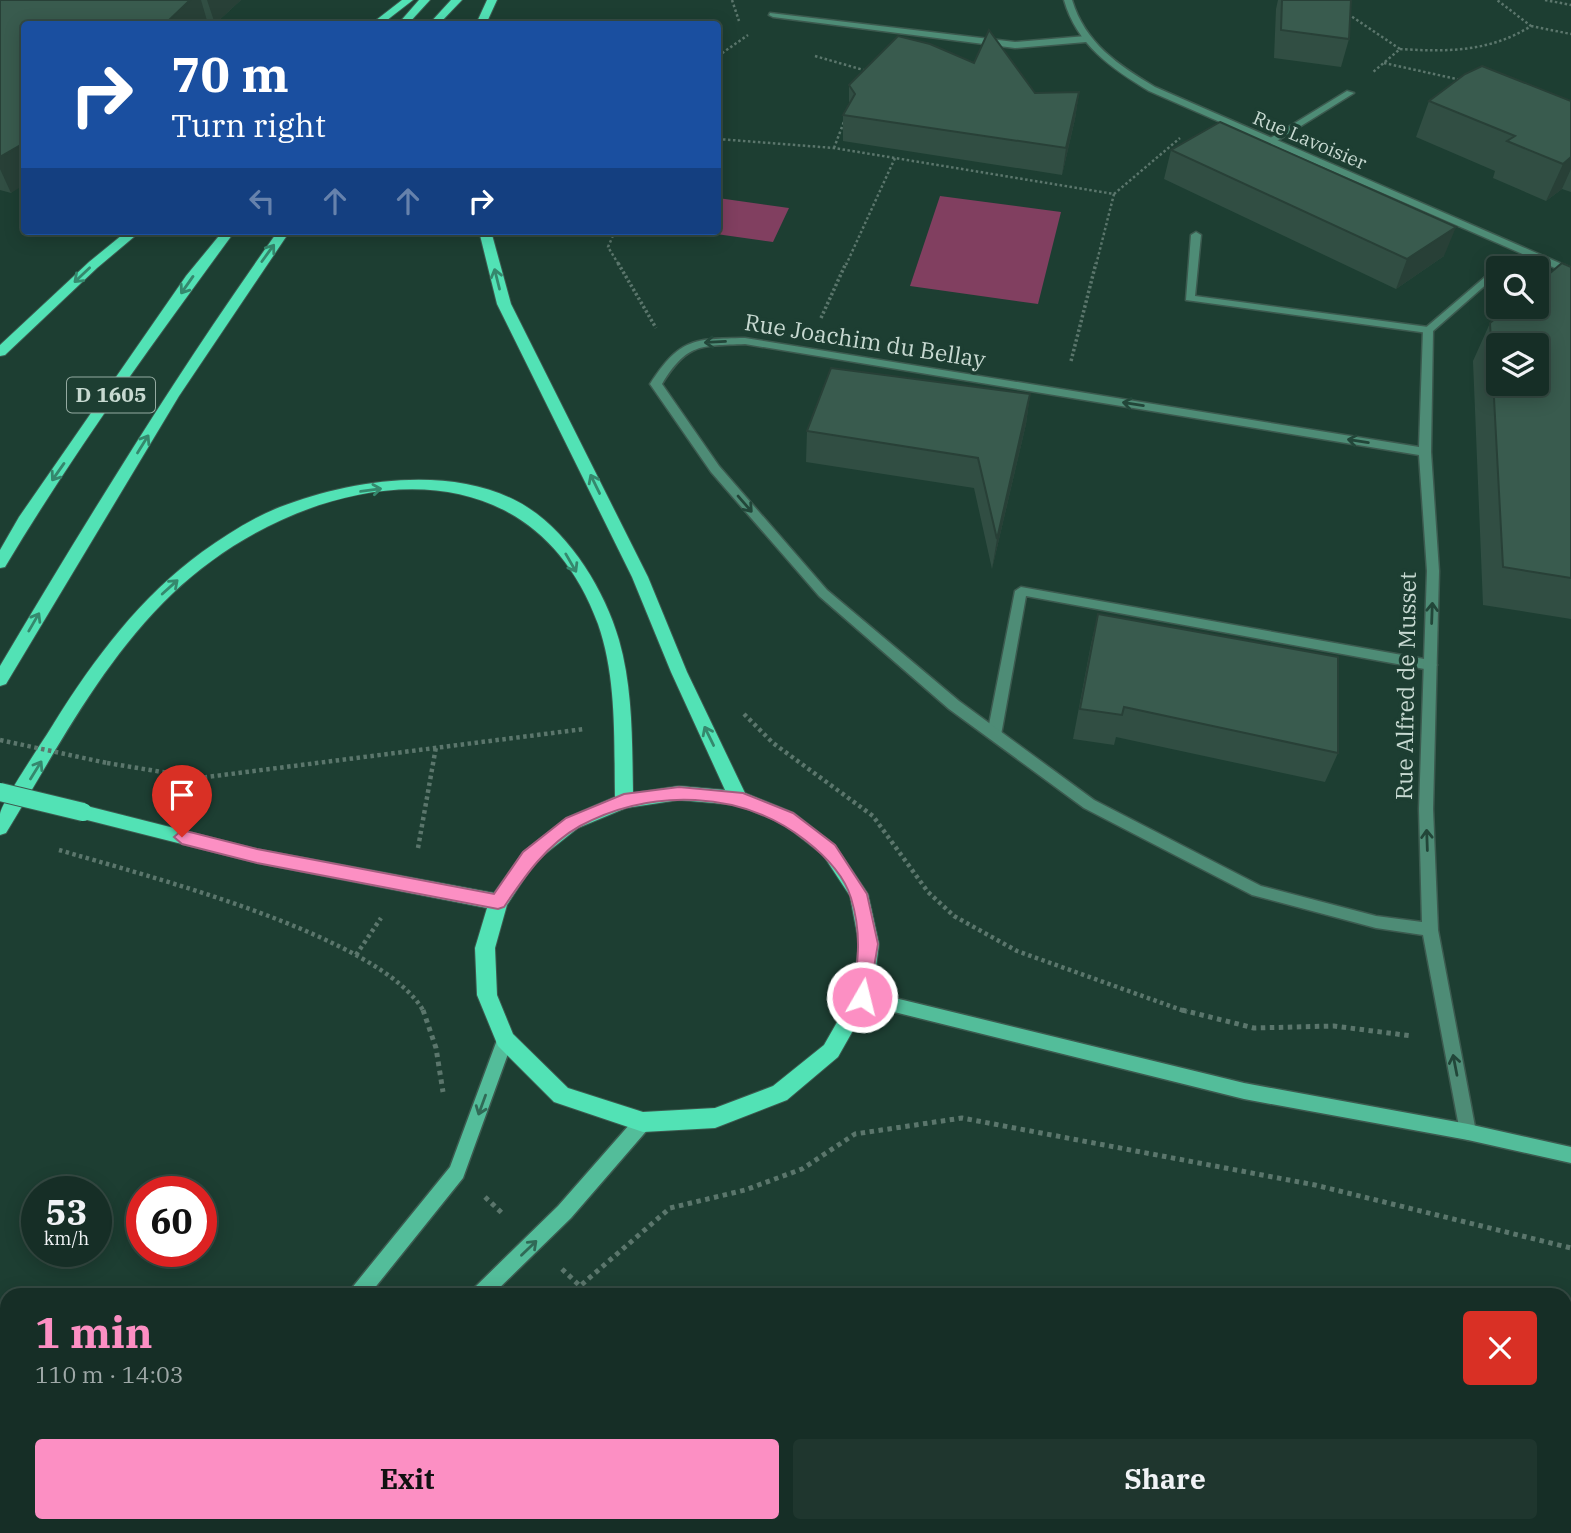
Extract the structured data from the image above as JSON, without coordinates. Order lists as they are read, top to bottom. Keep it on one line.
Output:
{"streets":{"main road":["D 1605"],"street":["Rue Lavoisier","Rue Joachim du Bellay","Rue Alfred de Musset"]},"crossings":[["Rue Joachim du Bellay","Rue Alfred de Musset"]],"one_way":["Rue Joachim du Bellay","Rue Alfred de Musset"],"page":{"turn":["70 m","Turn right"],"speed":"53 km/h","limit":"60","heading":["1 min","110 m · 14:03"],"buttons":["Exit","Share"]}}
